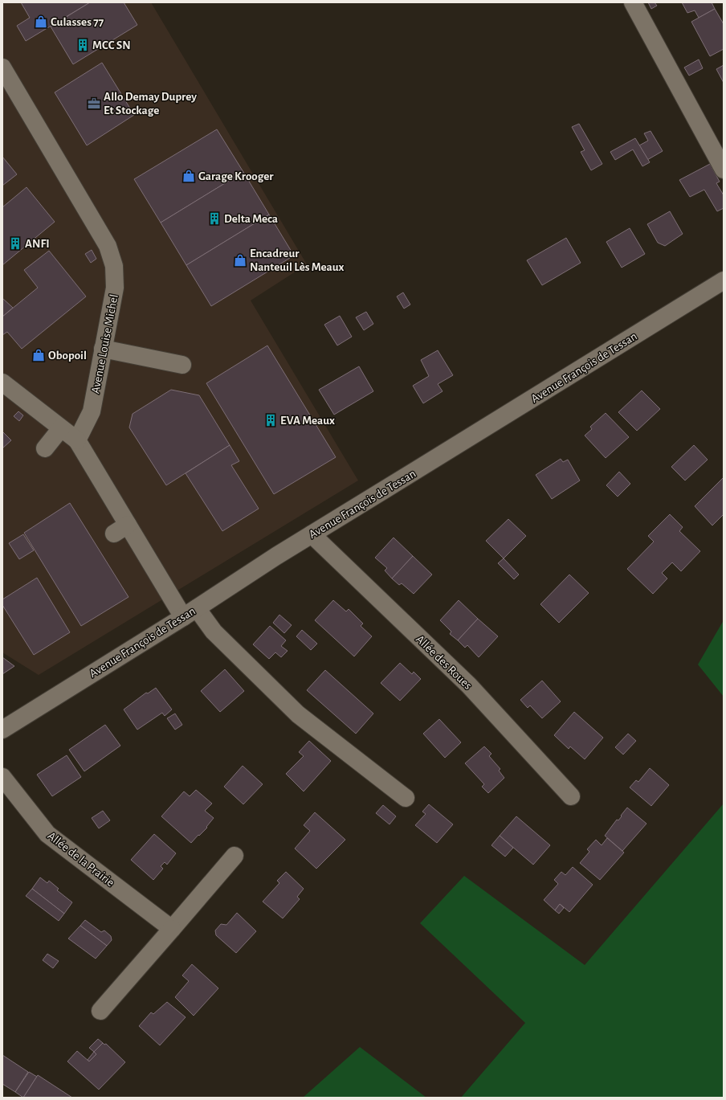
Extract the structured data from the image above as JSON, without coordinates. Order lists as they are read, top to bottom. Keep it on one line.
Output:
{"streets":{"street":["Avenue Louise Michel","Avenue François de Tessan","Allée des Roues","Allée de la Prairie"]},"crossings":[["Avenue François de Tessan","Allée des Roues"]],"places":{"shop":["Culasses 77","Garage Krooger","Encadreur Nanteuil Lès Meaux","Obopoil"],"building":["MCC SN","Delta Meca","ANFI","EVA Meaux"],"office":["Allo Demay Duprey Et Stockage"]}}
